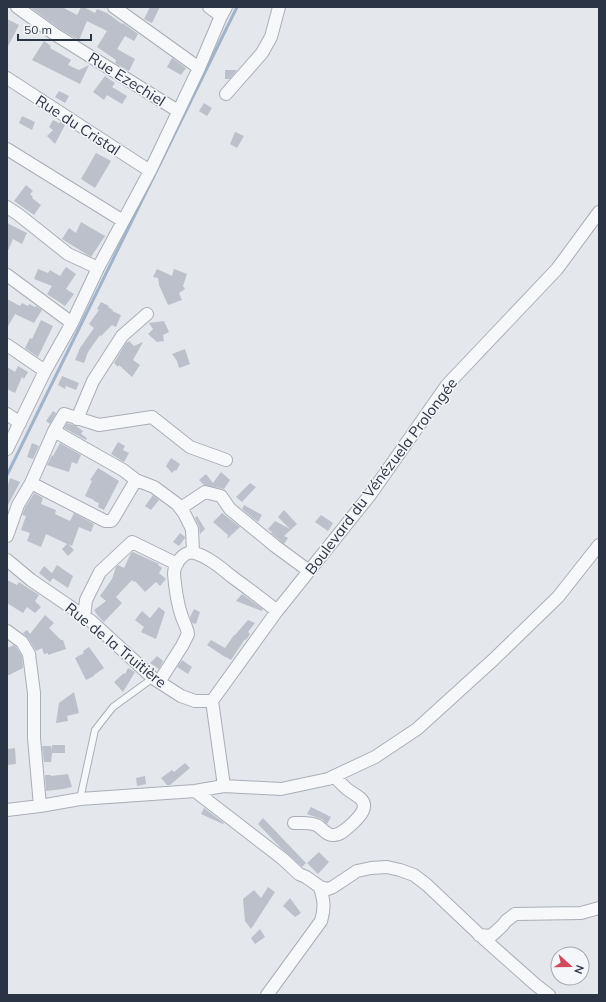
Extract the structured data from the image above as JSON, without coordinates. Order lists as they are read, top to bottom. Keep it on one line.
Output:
{"streets":{"street":["Rue Ezechiel","Rue du Cristal","Boulevard du Vénézuela Prolongée","Rue de la Truitière"]},"crossings":[["Boulevard du Vénézuela Prolongée","Rue de la Truitière"]],"scale_bar":"50 m","north":"right"}
